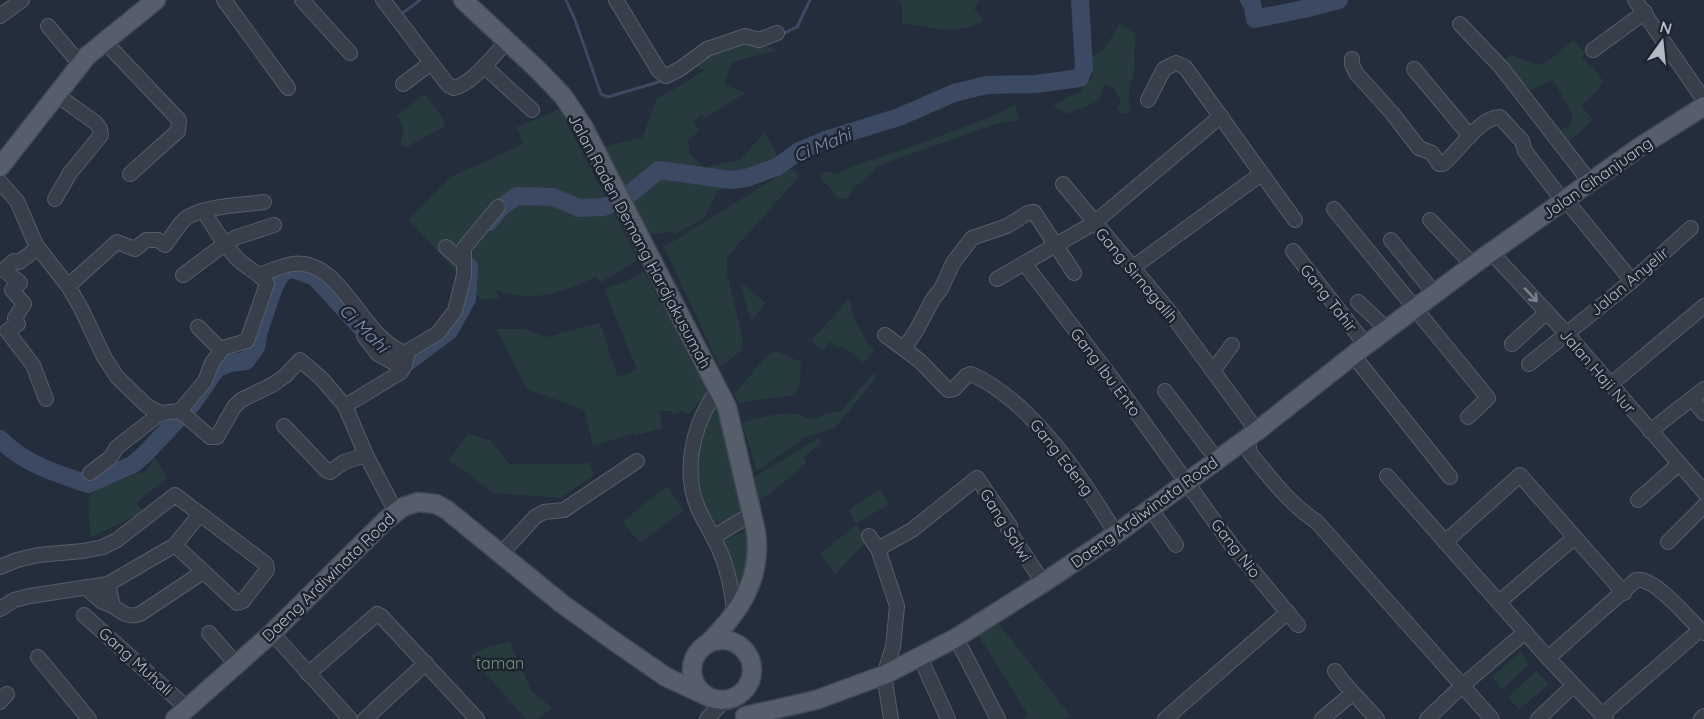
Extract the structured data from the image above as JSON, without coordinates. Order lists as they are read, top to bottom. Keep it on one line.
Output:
{"streets":{"main road":["Jalan Cihanjuang","Jalan Raden Demang Hardjakusumah","Daeng Ardiwinata Road"],"street":["Gang Sirnagalih","Jalan Anyelir","Gang Tahir","Jalan Haji Nur","Gang Ibu Ento","Gang Edeng","Gang Salwi","Gang Nio","Gang Muhali"]},"crossings":[["Jalan Cihanjuang","Jalan Haji Nur"],["Jalan Cihanjuang","Daeng Ardiwinata Road"],["Jalan Raden Demang Hardjakusumah","Daeng Ardiwinata Road"],["Gang Sirnagalih","Daeng Ardiwinata Road"],["Jalan Anyelir","Jalan Haji Nur"],["Gang Tahir","Daeng Ardiwinata Road"],["Jalan Haji Nur","Daeng Ardiwinata Road"],["Gang Ibu Ento","Daeng Ardiwinata Road"],["Gang Ibu Ento","Gang Nio"],["Gang Edeng","Daeng Ardiwinata Road"],["Daeng Ardiwinata Road","Gang Salwi"],["Daeng Ardiwinata Road","Gang Nio"],["Daeng Ardiwinata Road","Gang Muhali"]],"water":["Ci Mahi"],"parks":["taman"],"north":"top"}
